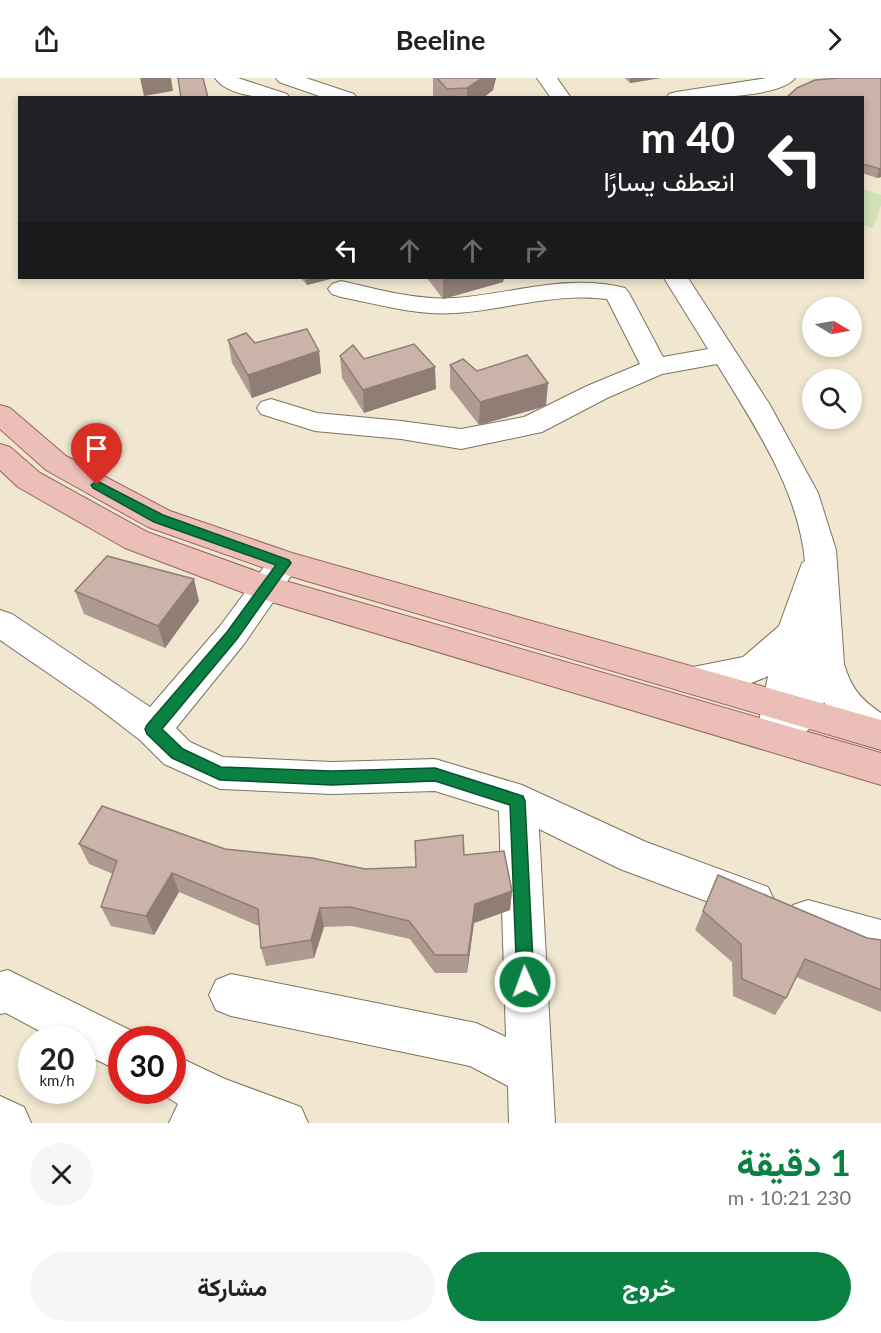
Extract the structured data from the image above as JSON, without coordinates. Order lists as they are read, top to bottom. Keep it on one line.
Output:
{"north":"right","page":{"header":"Beeline","turn":["40 m","انعطف يسارًا"],"speed":"20 km/h","limit":"30","heading":["1 دقيقة","230 m · 10:21"],"buttons":["خروج","مشاركة"]}}
